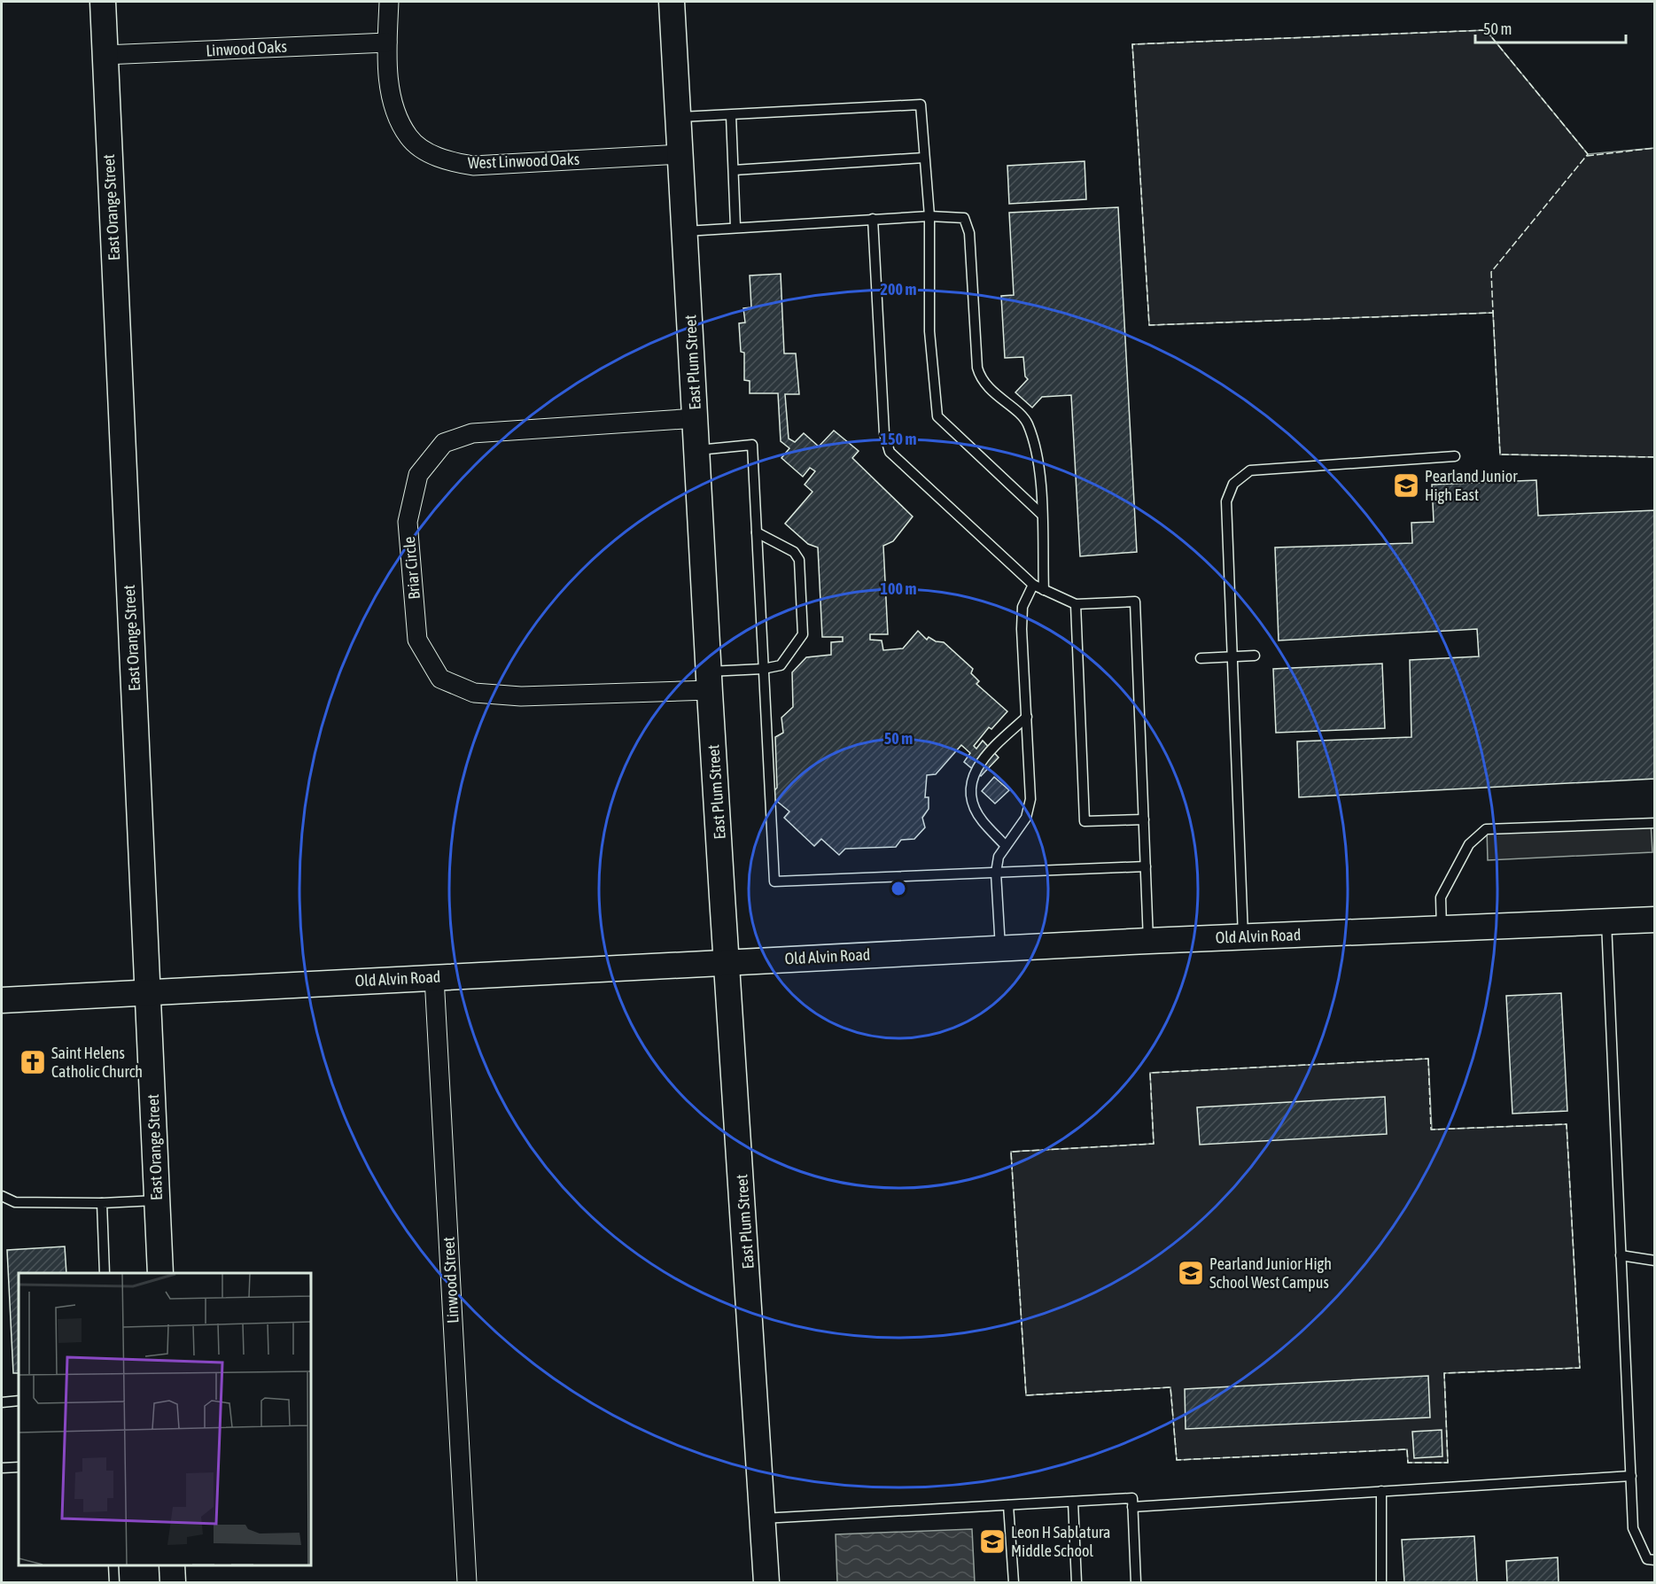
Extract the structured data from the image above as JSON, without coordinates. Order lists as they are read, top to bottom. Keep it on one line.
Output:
{"streets":{"street":["Linwood Oaks","West Linwood Oaks","East Orange Street","East Plum Street","Briar Circle","Old Alvin Road","Linwood Street"]},"crossings":[["Linwood Oaks","West Linwood Oaks"],["Linwood Oaks","East Orange Street"],["West Linwood Oaks","East Plum Street"],["East Orange Street","Old Alvin Road"],["East Plum Street","Briar Circle"],["East Plum Street","Old Alvin Road"],["Old Alvin Road","Linwood Street"]],"places":{"school or university":["Pearland Junior High East","Pearland Junior High School West Campus","Leon H Sablatura Middle School"],"church":["Saint Helens Catholic Church"]},"scale_bar":"50 m","rings":["200 m","150 m","100 m","50 m"]}
